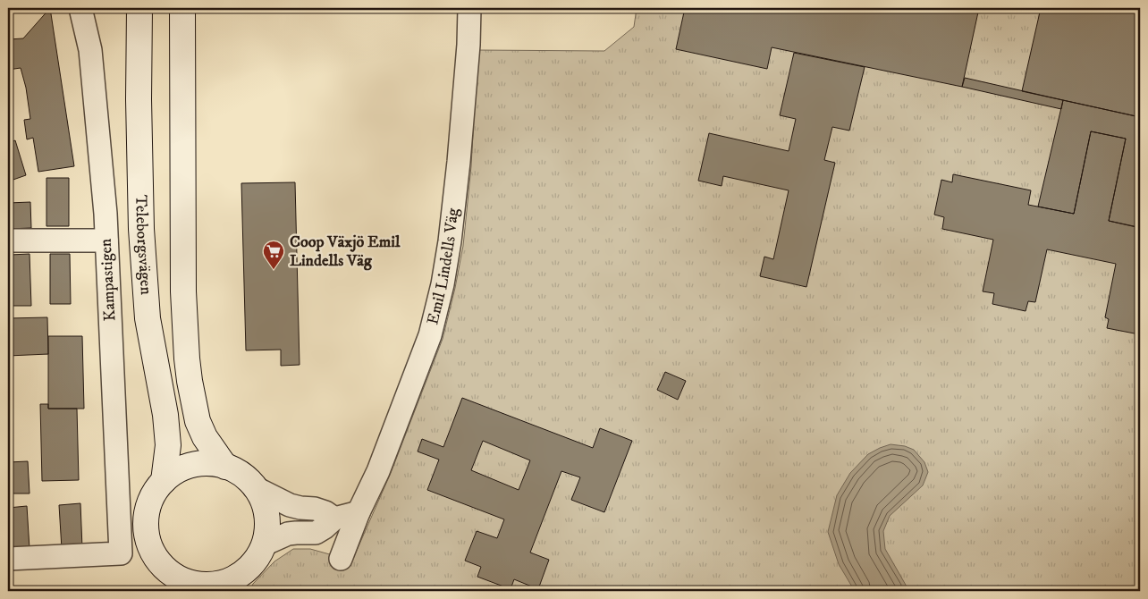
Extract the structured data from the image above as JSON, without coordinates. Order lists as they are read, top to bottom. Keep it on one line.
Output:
{"streets":{"main road":["Teleborgsvägen"],"street":["Emil Lindells Väg","Kampastigen"]},"places":{"supermarket":["Coop Växjö Emil Lindells Väg"]}}
